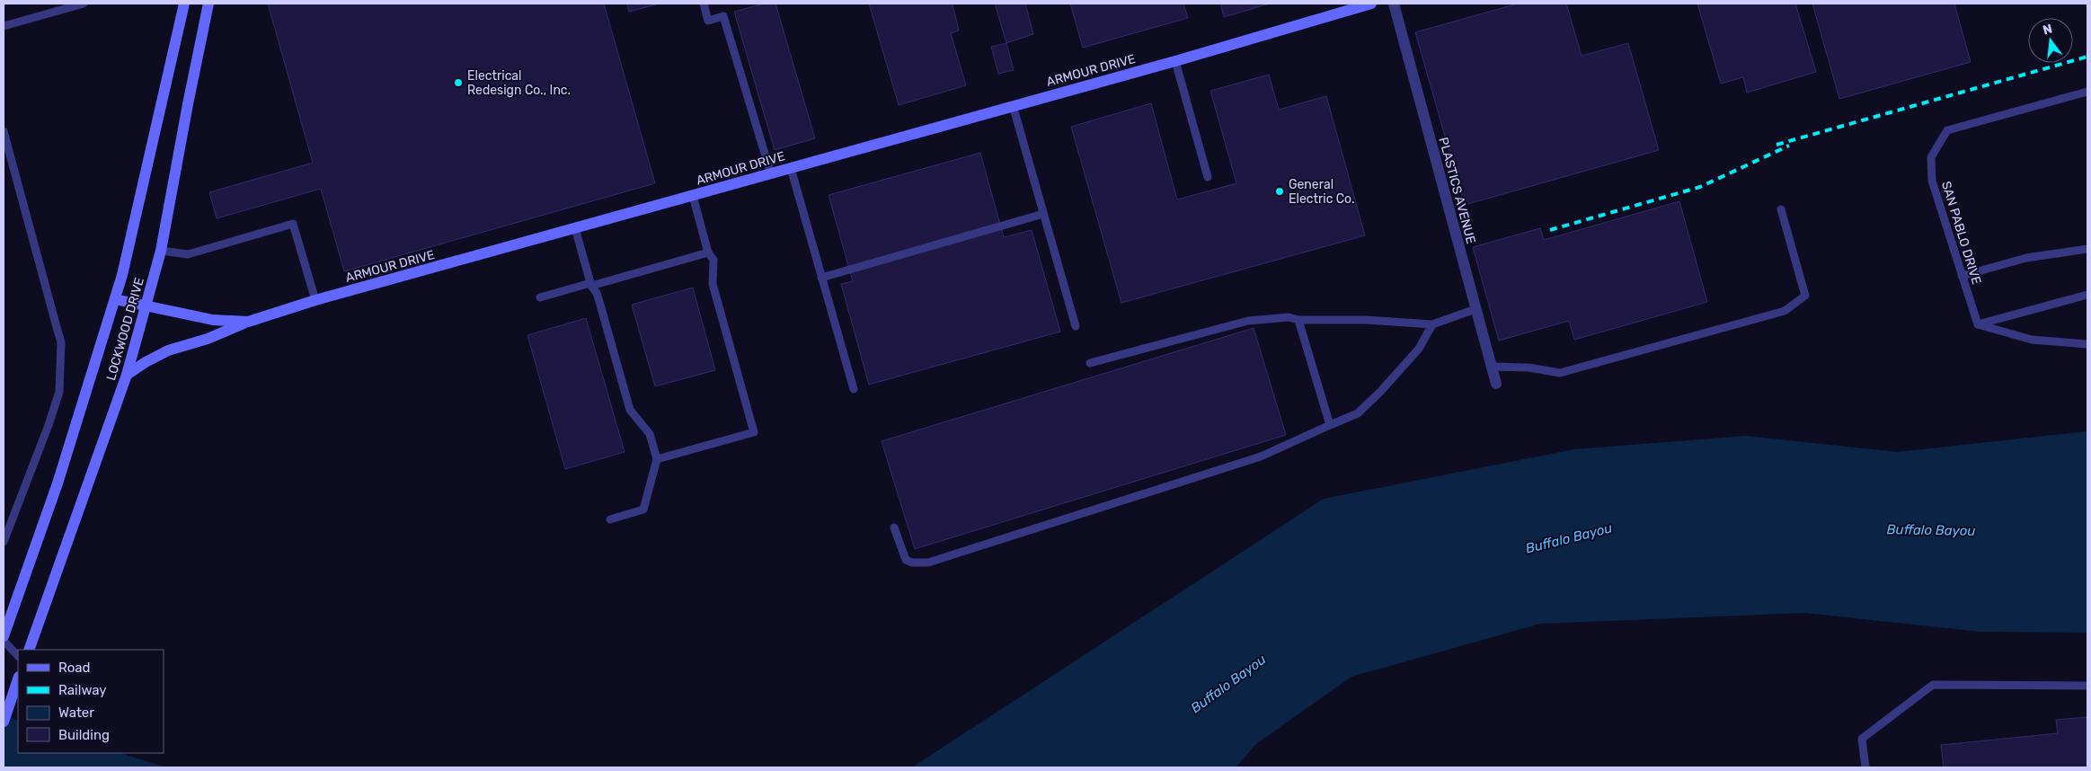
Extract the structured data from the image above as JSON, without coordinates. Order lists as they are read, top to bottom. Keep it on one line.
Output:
{"streets":{"main road":["ARMOUR DRIVE","LOCKWOOD DRIVE"],"street":["PLASTICS AVENUE"],"lane":["SAN PABLO DRIVE"]},"crossings":[["ARMOUR DRIVE","LOCKWOOD DRIVE"]],"water":["Buffalo Bayou"],"places":["Electrical Redesign Co., Inc.","General Electric Co."],"legend":["Road","Railway","Water","Building"],"north":"top"}
